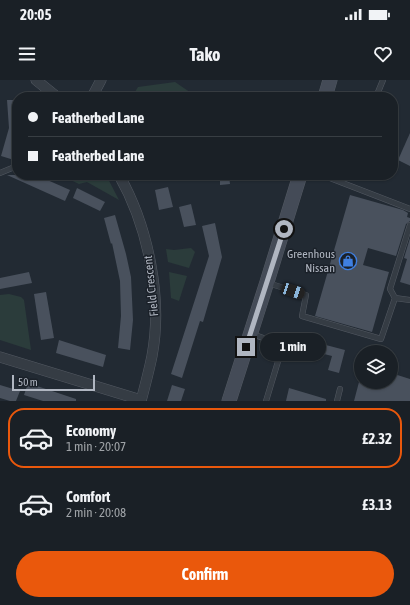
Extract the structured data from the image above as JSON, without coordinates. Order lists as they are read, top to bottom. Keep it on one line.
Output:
{"streets":{"street":["Field Crescent"]},"places":{"shop":["Greenhous Nissan"]},"scale_bar":"50 m","page":{"status":"20:05","header":"Tako","banner":["Featherbed Lane","Featherbed Lane"],"bubble":"1 min","scale":"50 m","list":[{"name":"Economy","note":"1 min · 20:07","value":"£2.32"},{"name":"Comfort","note":"2 min · 20:08","value":"£3.13"}],"buttons":"Confirm"}}
